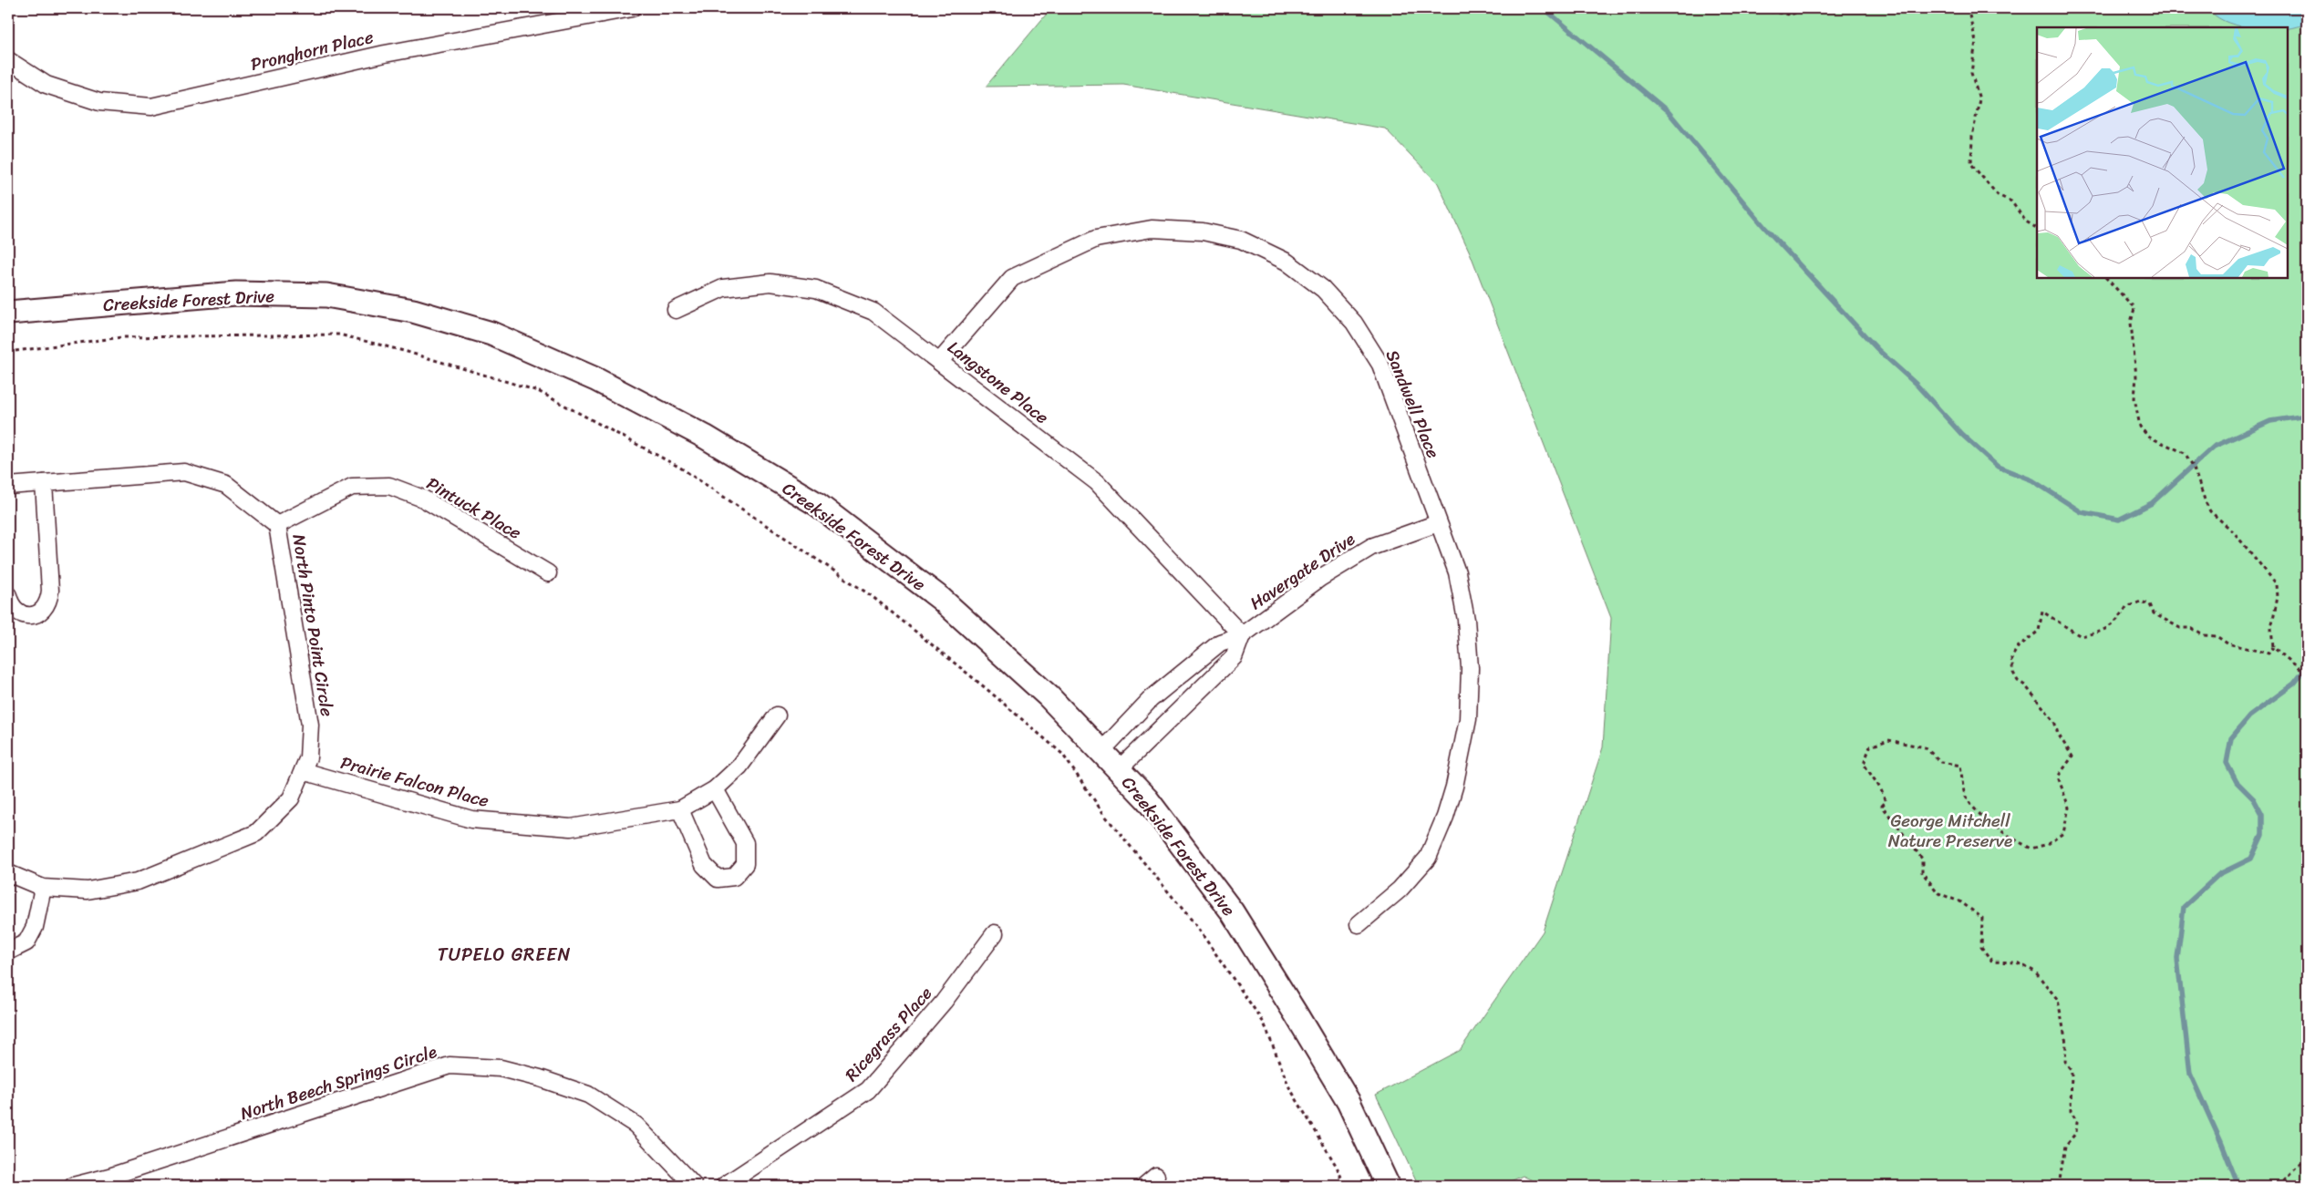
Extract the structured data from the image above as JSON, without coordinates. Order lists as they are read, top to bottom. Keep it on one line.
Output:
{"streets":{"main road":["Creekside Forest Drive"],"street":["Pronghorn Place","Langstone Place","Sandwell Place","Pintuck Place","Havergate Drive","North Pinto Point Circle","Prairie Falcon Place","Ricegrass Place","North Beech Springs Circle"]},"crossings":[["Creekside Forest Drive","Havergate Drive"],["Langstone Place","Sandwell Place"],["Langstone Place","Havergate Drive"],["Sandwell Place","Havergate Drive"],["Pintuck Place","North Pinto Point Circle"],["North Pinto Point Circle","Prairie Falcon Place"]],"districts":["TUPELO GREEN"],"parks":["George Mitchell Nature Preserve"]}
